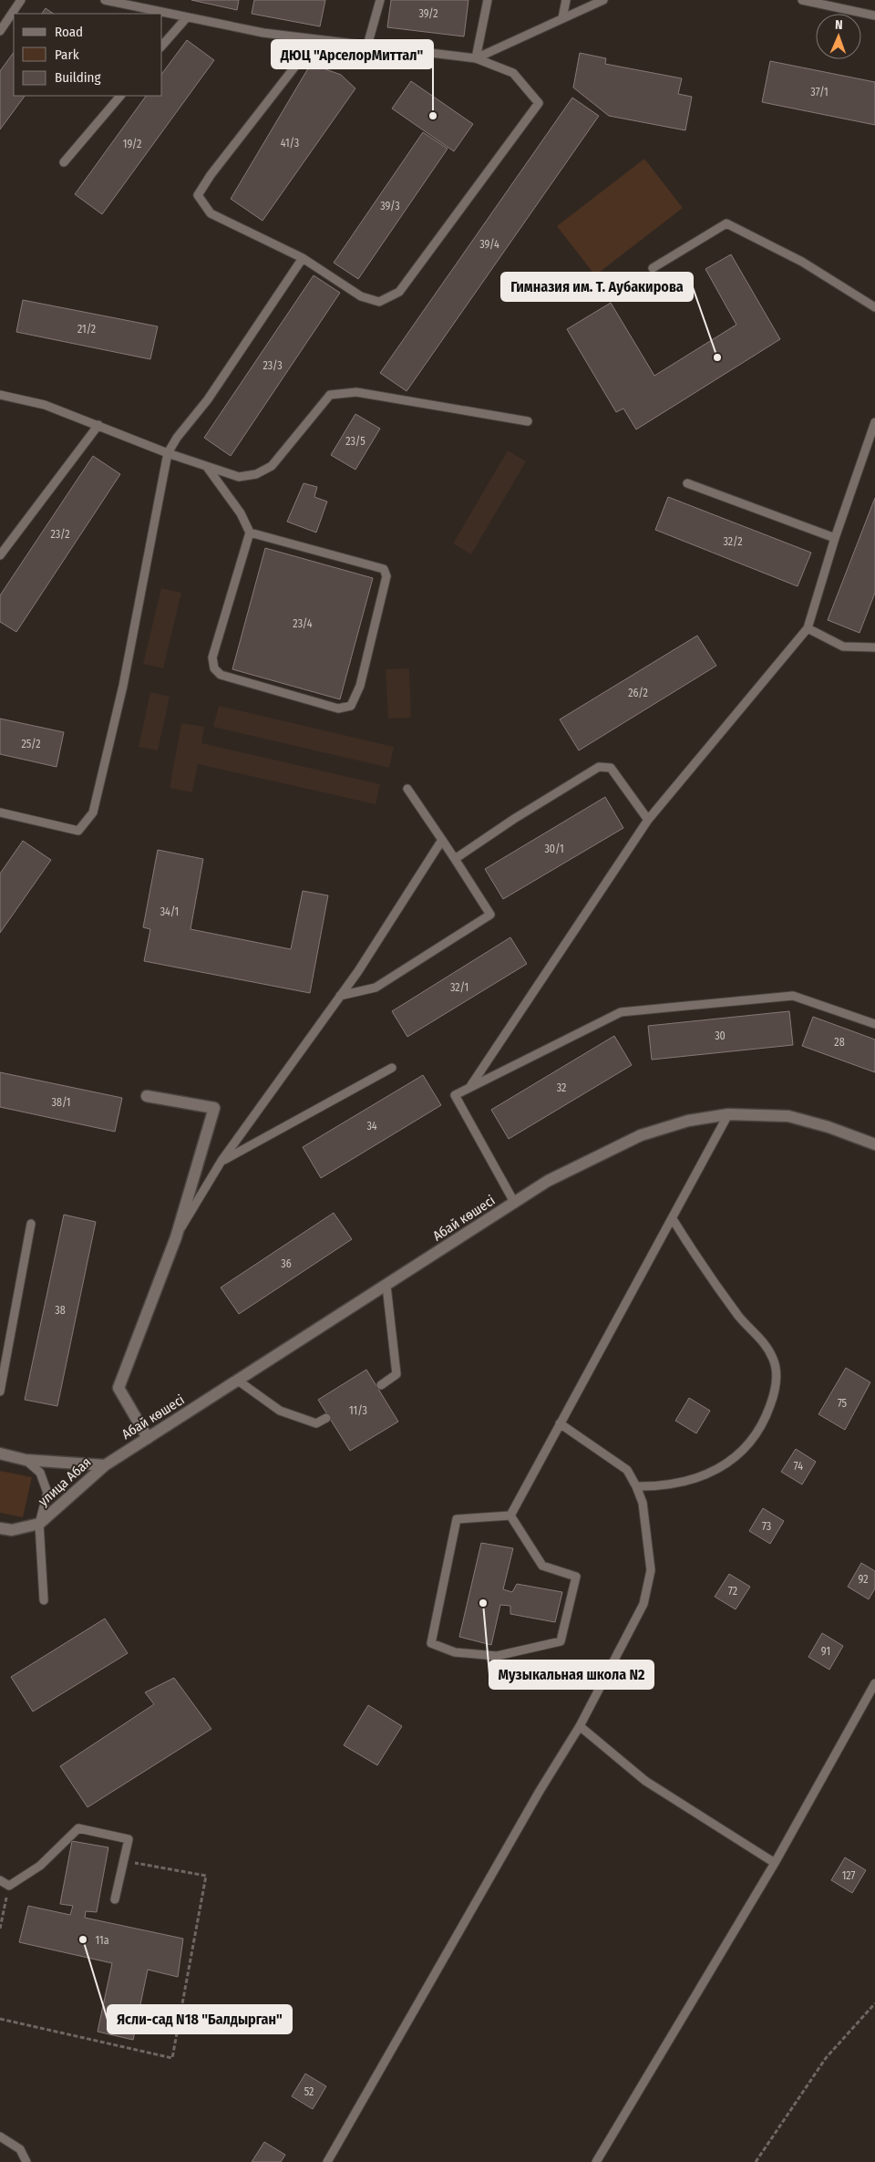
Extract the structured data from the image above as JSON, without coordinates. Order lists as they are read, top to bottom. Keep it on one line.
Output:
{"streets":{"street":["Абай көшесі","улица Абая"]},"crossings":[["Абай көшесі","улица Абая"]],"places":["ДЮЦ \"АрселорМиттал\"","Гимназия им. Т. Аубакирова","Музыкальная школа N2","Ясли-сад N18 \"Балдырган\""],"house_numbers":["39/2","37/1","41/3","19/2","39/3","39/4","21/2","23/3","23/5","23/2","32/2","23/4","26/2","25/2","30/1","34/1","32/1","30","28","32","38/1","34","36","38","75","11/3","74","73","92","72","91","127","11а","52"],"legend":["Road","Park","Building"],"north":"top"}
